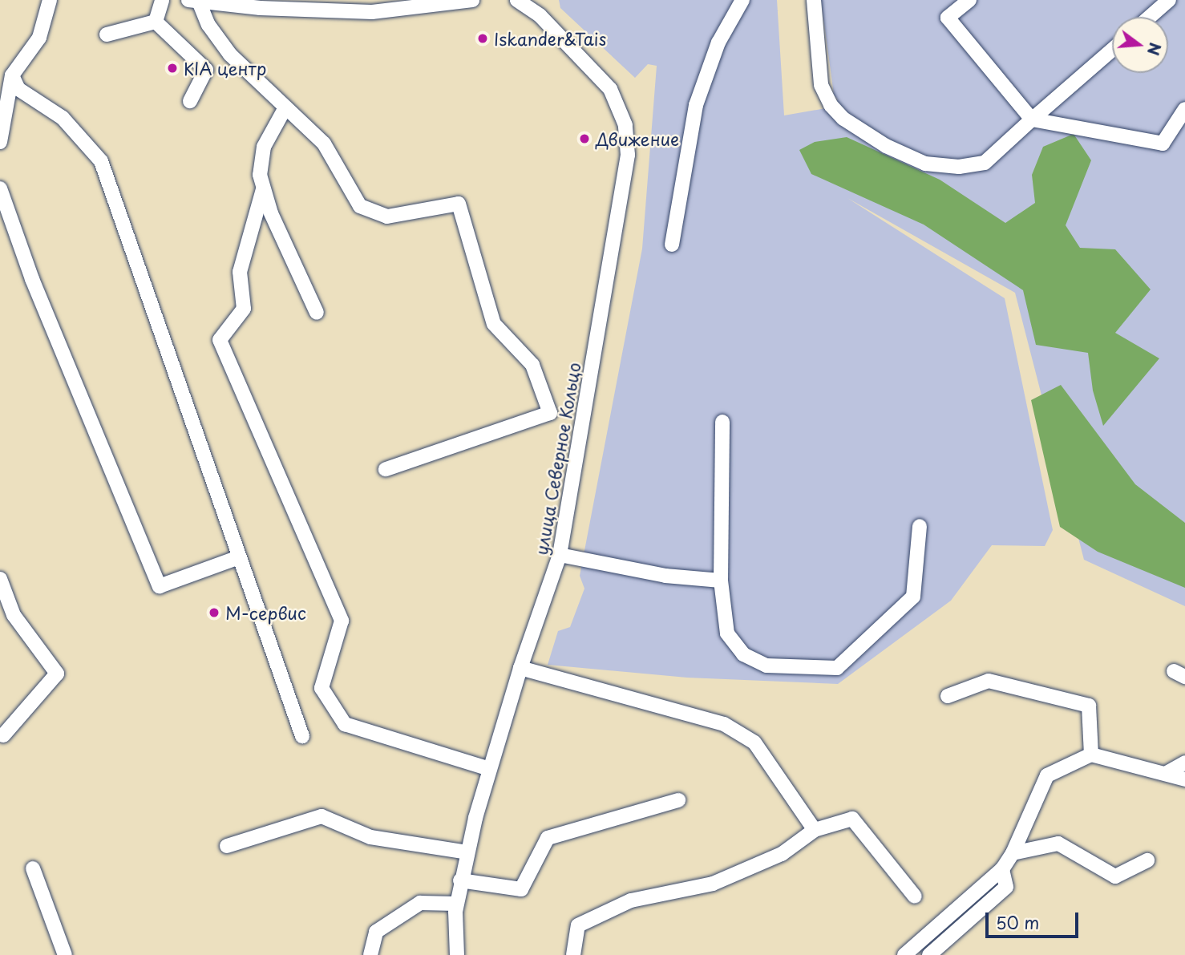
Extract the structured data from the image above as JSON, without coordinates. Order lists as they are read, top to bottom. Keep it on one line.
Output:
{"streets":{"street":["улица Северное Кольцо"]},"places":["Iskander&Tais","KIA центр","Движение","М-сервис"],"scale_bar":"50 m","north":"right"}
